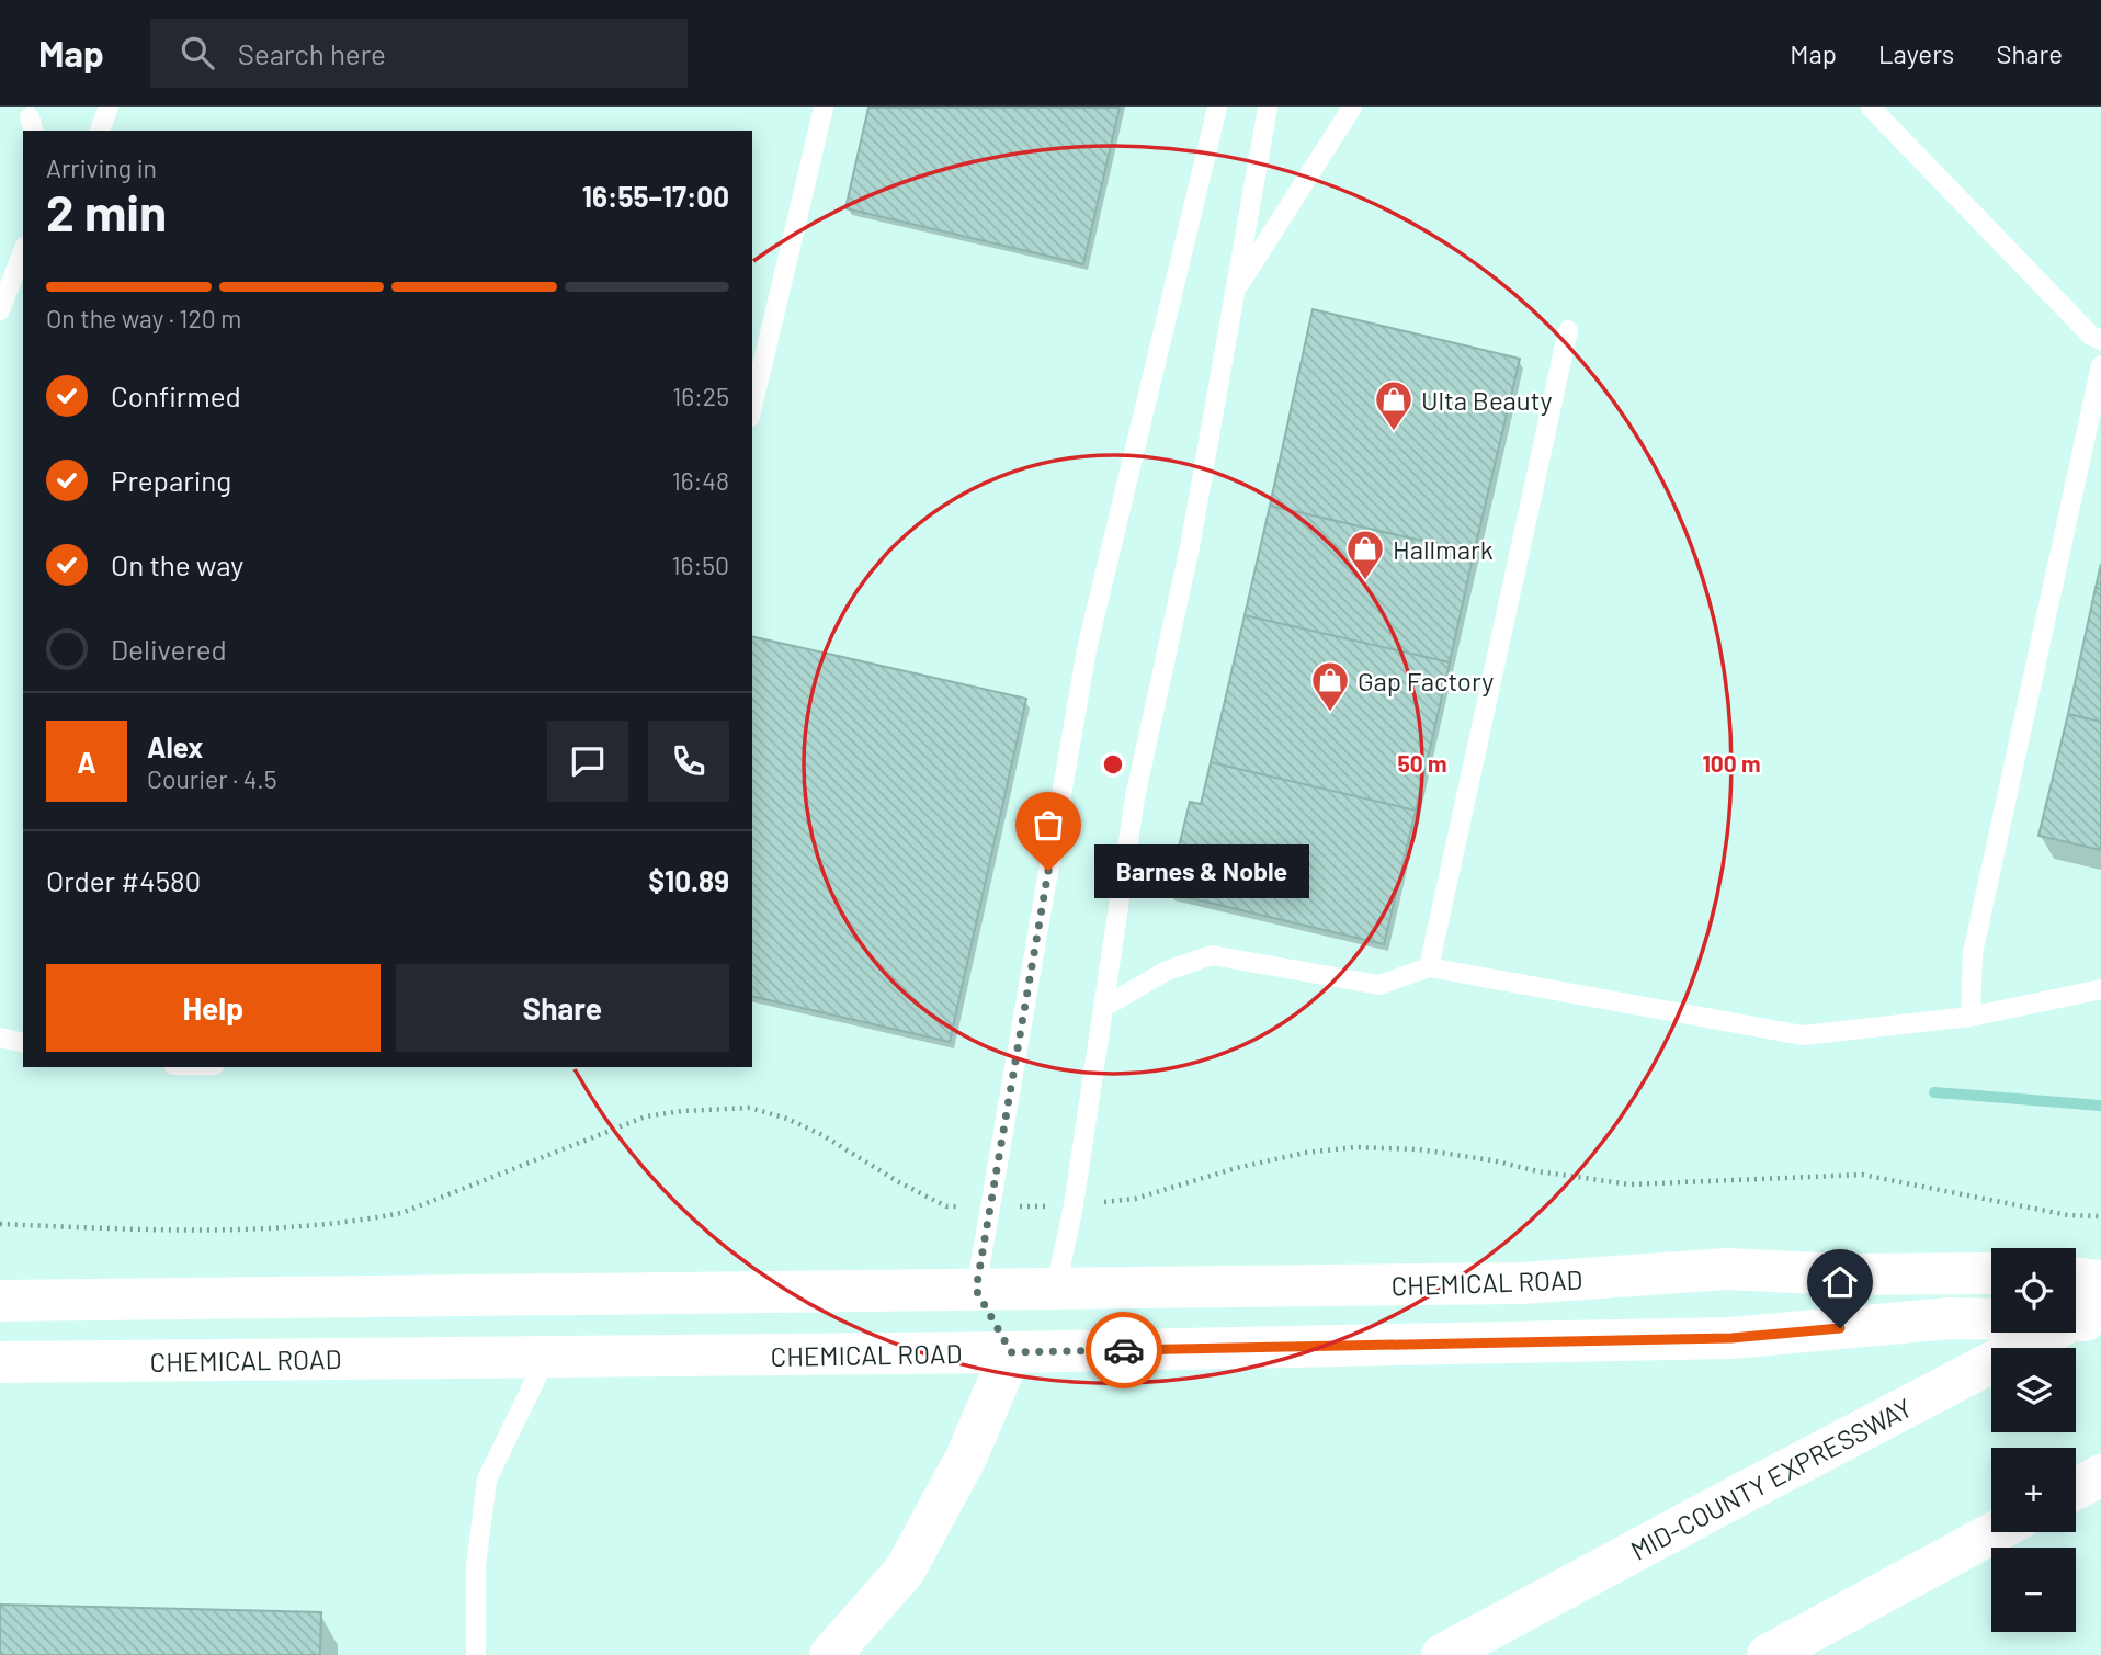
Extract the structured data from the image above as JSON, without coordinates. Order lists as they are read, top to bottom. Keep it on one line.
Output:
{"streets":{"main road":["CHEMICAL ROAD","MID-COUNTY EXPRESSWAY"]},"places":{"shop":["Ulta Beauty","Hallmark","Gap Factory"],"other":["Barnes & Noble"]},"page":{"header":"Map","search":"Search here","nav":["Map","Layers","Share"],"heading":["2 min","Arriving in","16:55–17:00"],"panel":["Alex","Courier · 4.5","Order #4580","$10.89"],"bar":"On the way · 120 m","list":[["Confirmed","16:25"],["Preparing","16:48"],["On the way","16:50"],"Delivered"],"round":"A","bubble":"Barnes & Noble","buttons":["Help","Share"],"map_buttons":["+","−"]},"rings":["50 m","100 m"]}
